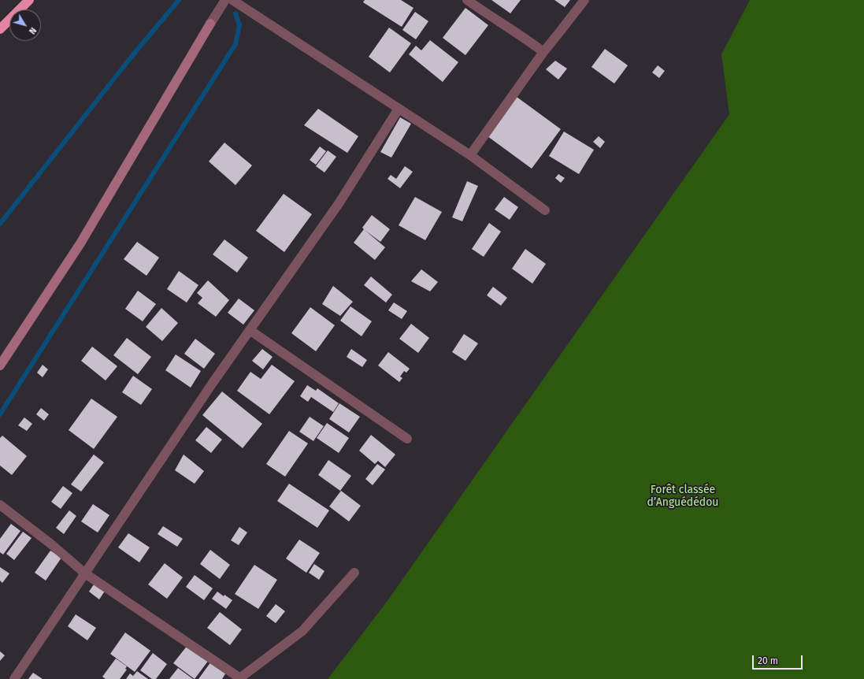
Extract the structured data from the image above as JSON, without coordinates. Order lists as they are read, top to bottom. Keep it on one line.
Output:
{"parks":["Forêt classée d’Anguédédou"],"scale_bar":"20 m","north":"bottom right"}
